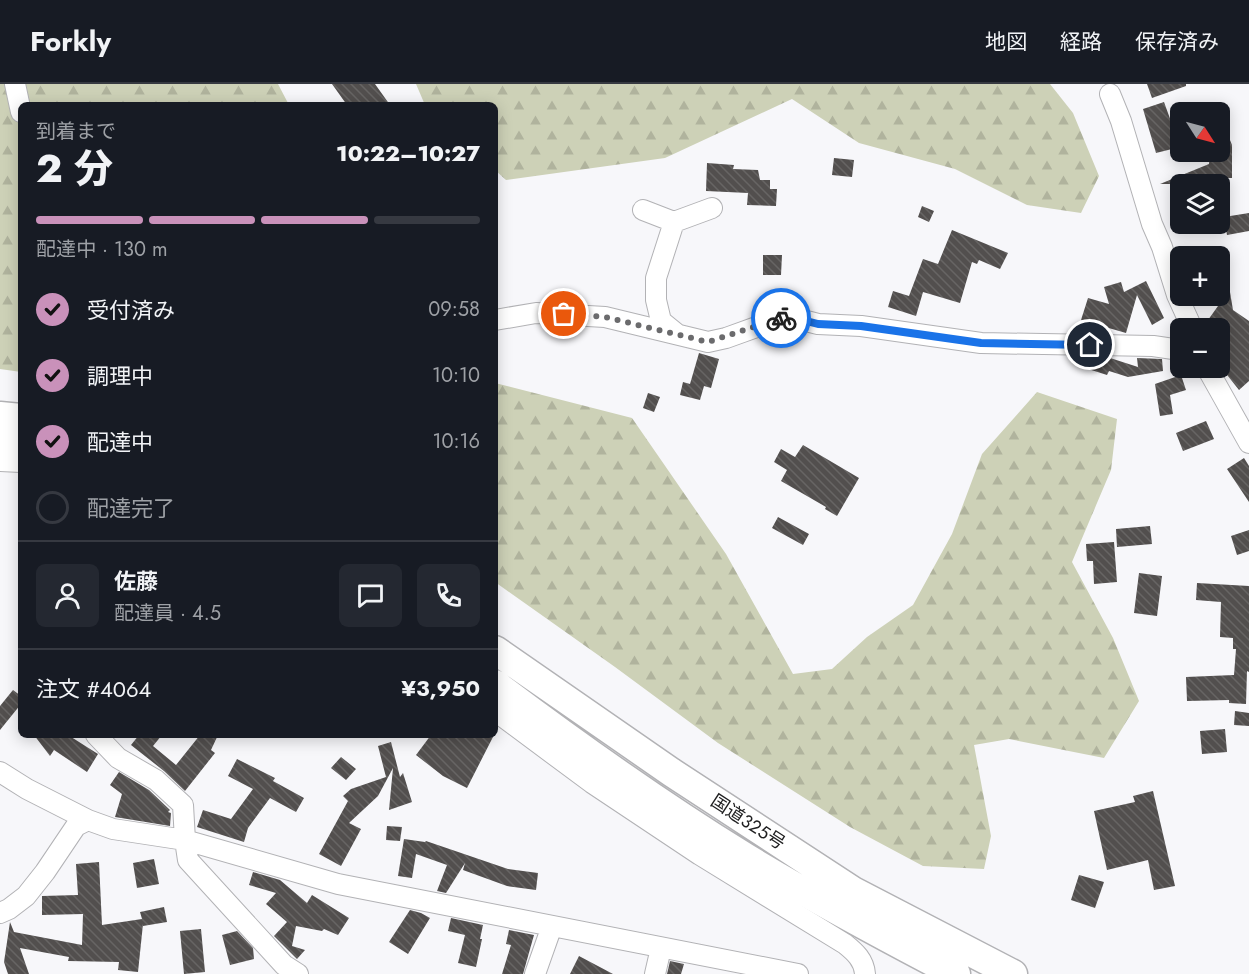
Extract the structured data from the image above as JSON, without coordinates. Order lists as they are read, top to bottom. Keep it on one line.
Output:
{"streets":{"highway":["国道325号"]},"north":"bottom right","page":{"header":"Forkly","nav":["地図","経路","保存済み"],"map_buttons":["+","−"],"heading":["2 分","到着まで","10:22–10:27"],"panel":["佐藤","配達員 · 4.5","注文 #4064","¥3,950"],"bar":"配達中 · 130 m","list":[["受付済み","09:58"],["調理中","10:10"],["配達中","10:16"],"配達完了"]}}
